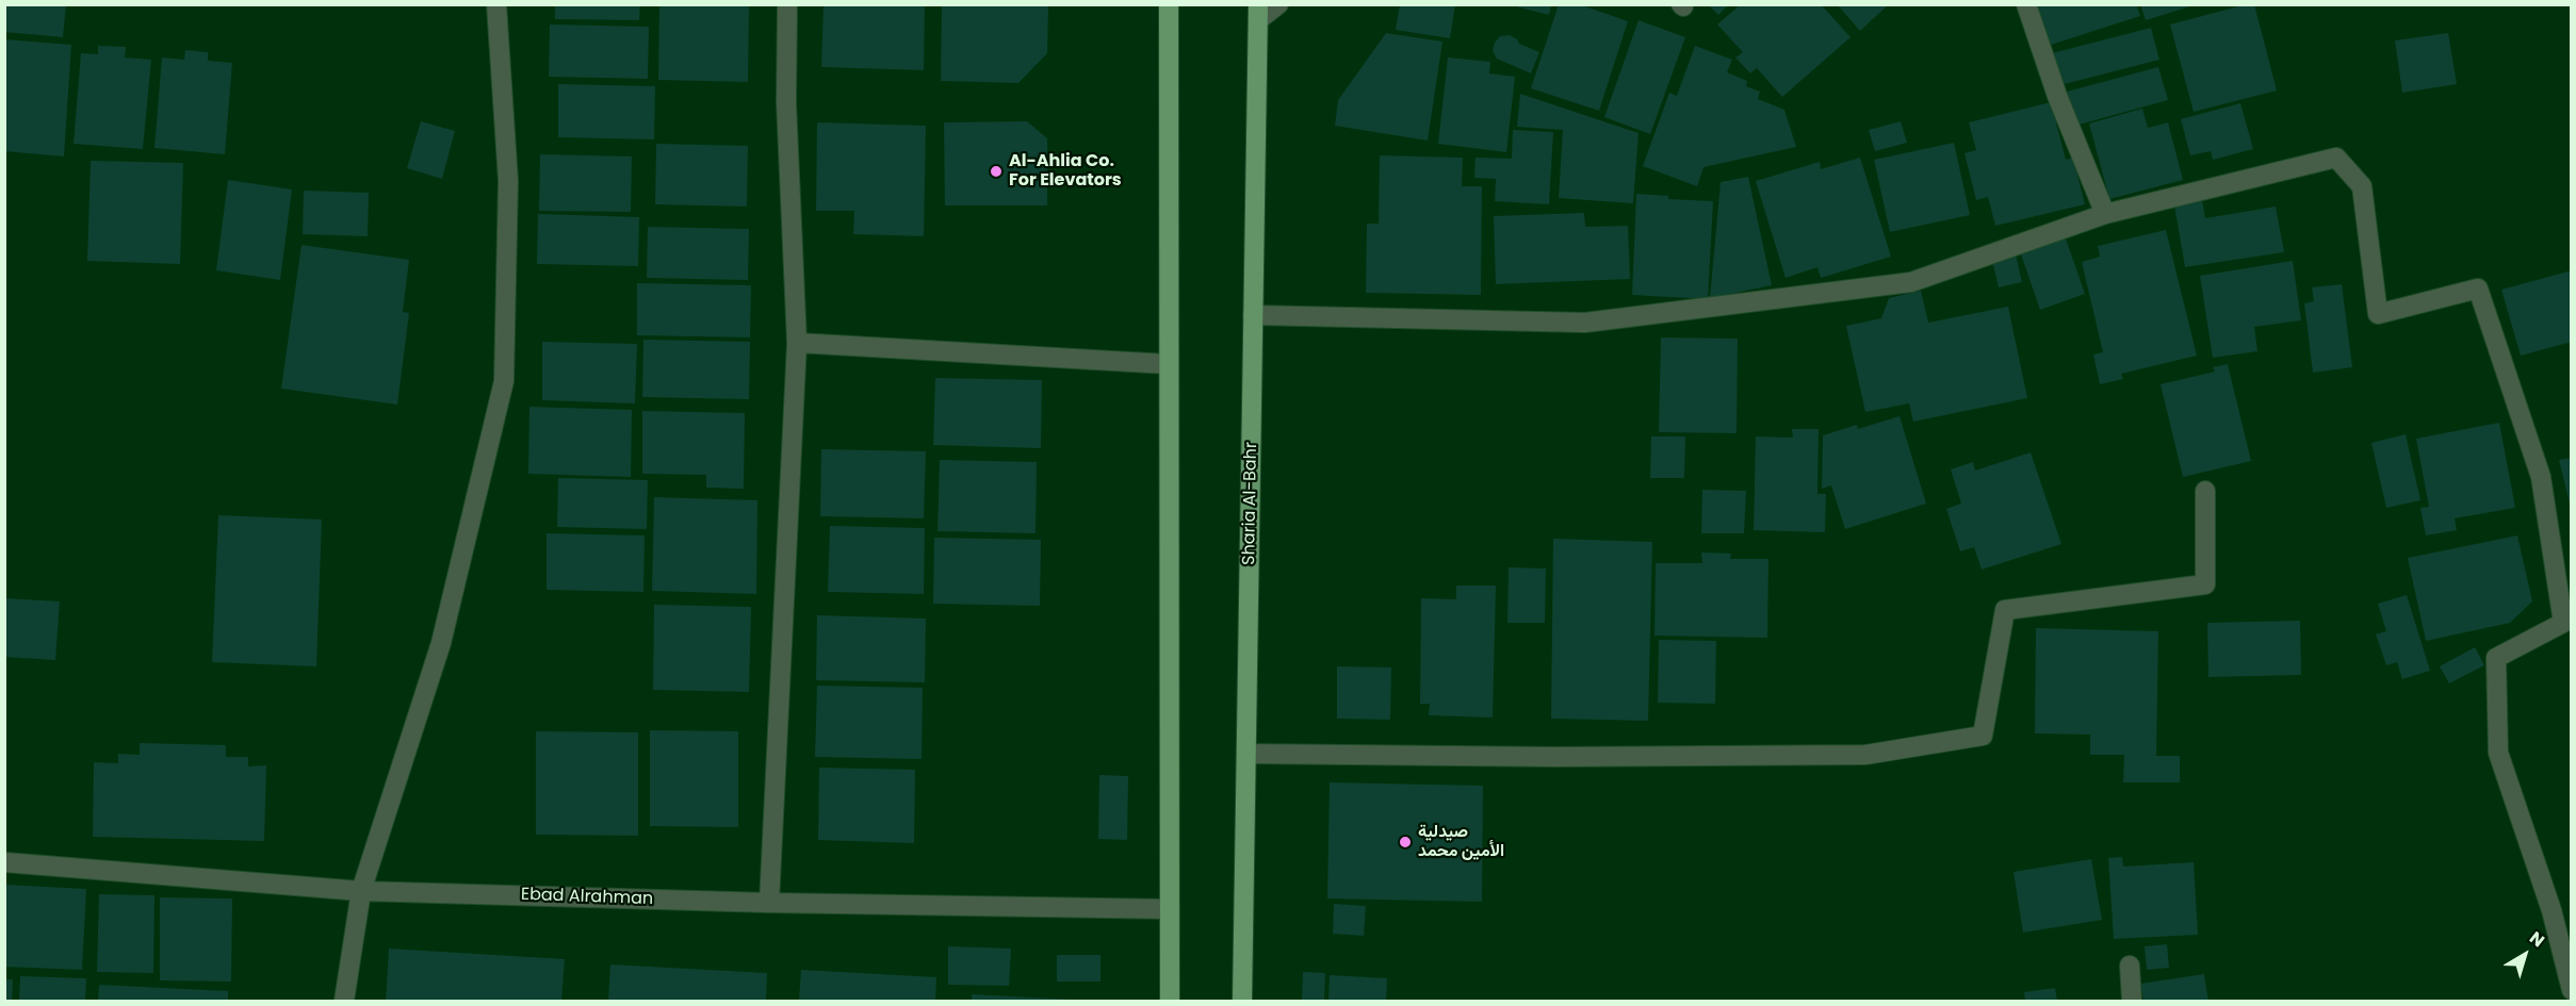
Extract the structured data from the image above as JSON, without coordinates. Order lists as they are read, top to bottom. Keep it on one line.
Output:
{"streets":{"main road":["Sharia Al-Bahr"],"street":["Ebad Alrahman"]},"places":["Al-Ahlia Co. For Elevators","صيدلية الأمين محمد"],"north":"top right"}
